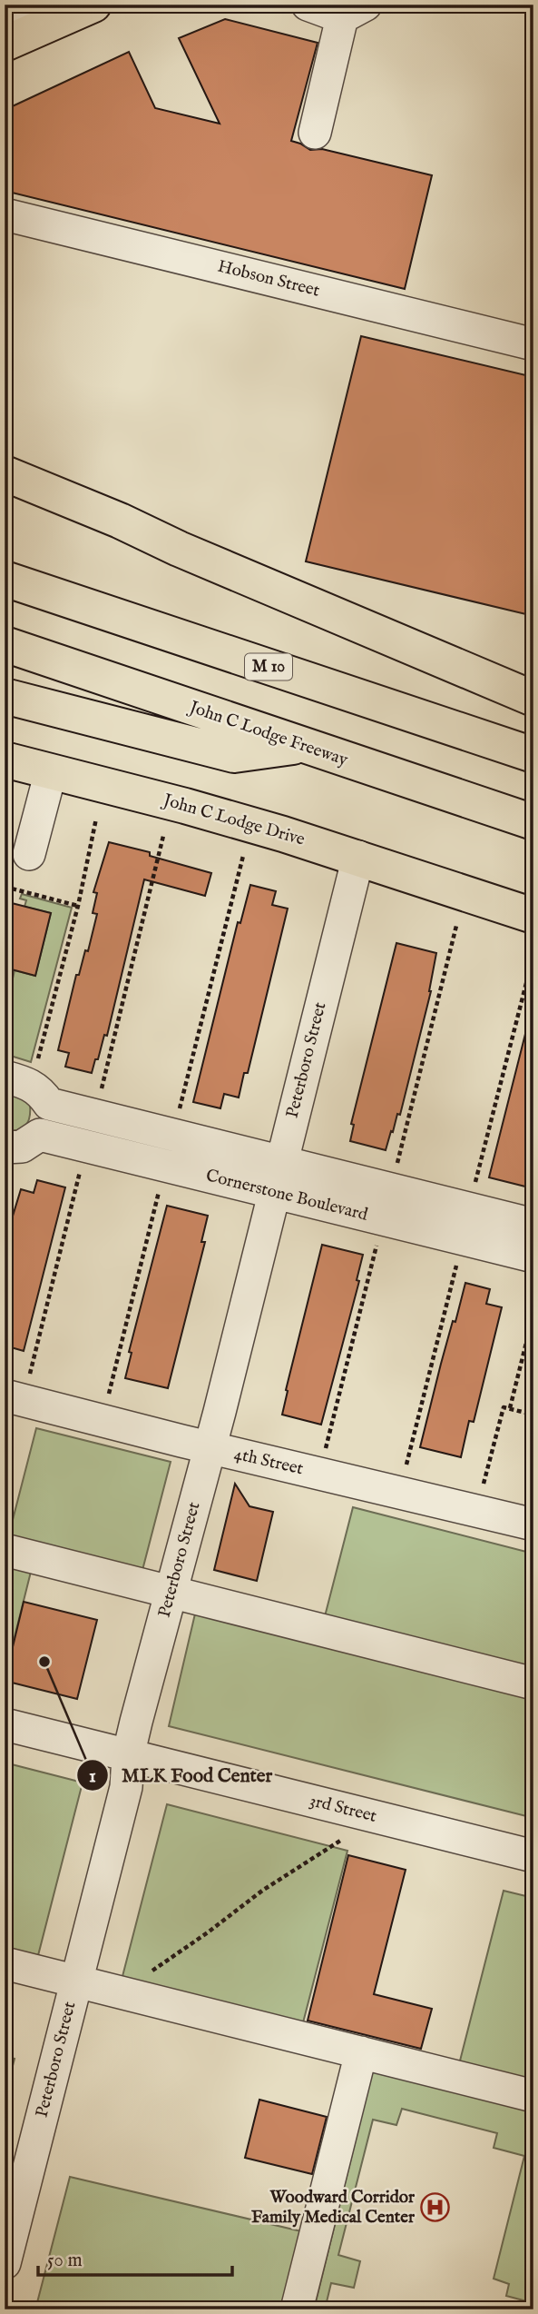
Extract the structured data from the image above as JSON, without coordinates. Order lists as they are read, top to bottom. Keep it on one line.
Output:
{"streets":{"main road":["M 10","John C Lodge Freeway","John C Lodge Drive"],"street":["Hobson Street","Peterboro Street","Cornerstone Boulevard","4th Street","3rd Street"]},"crossings":[["John C Lodge Drive","Peterboro Street"],["Peterboro Street","Cornerstone Boulevard"],["Peterboro Street","4th Street"],["Peterboro Street","3rd Street"]],"places":{"other":["MLK Food Center"],"hospital":["Woodward Corridor Family Medical Center"]},"scale_bar":"50 m"}
